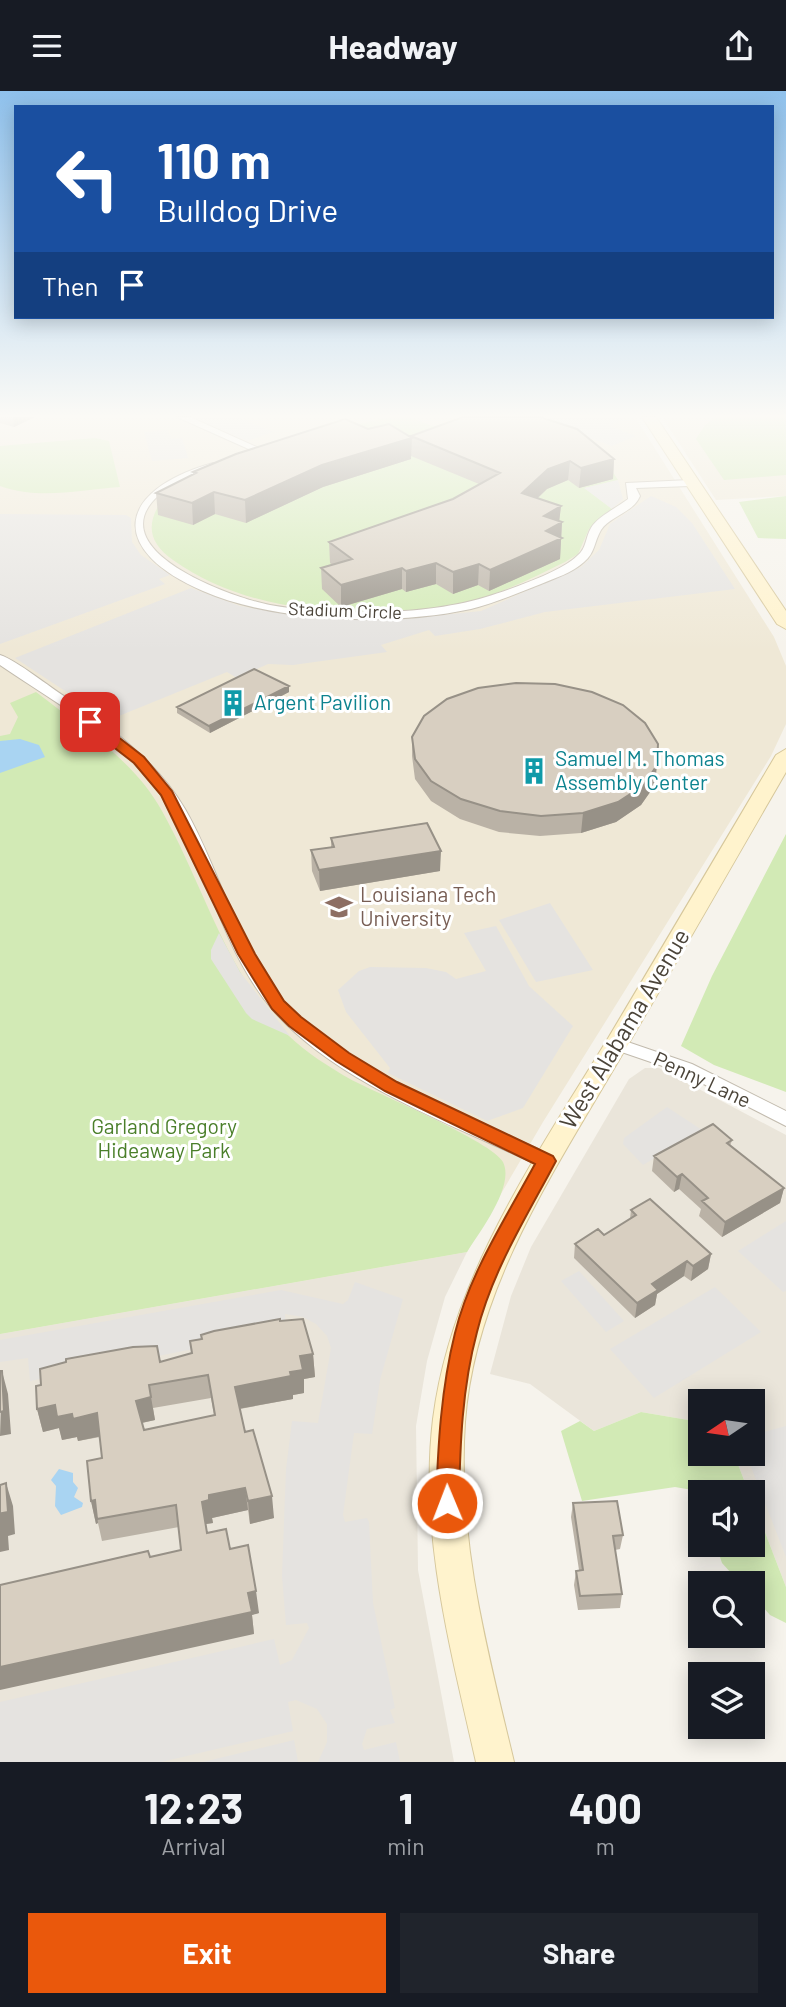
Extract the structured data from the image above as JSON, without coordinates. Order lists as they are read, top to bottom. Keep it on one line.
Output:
{"streets":{"main road":["West Alabama Avenue"],"street":["Stadium Circle","Penny Lane"]},"crossings":[["West Alabama Avenue","Penny Lane"]],"parks":["Garland Gregory Hideaway Park"],"places":{"building":["Argent Pavilion","Samuel M. Thomas Assembly Center"],"school or university":["Louisiana Tech University"]},"north":"left","page":{"header":"Headway","turn":["110 m","Bulldog Drive"],"then":"Then","eta":["12:23","Arrival","1","min","400","m"],"buttons":["Exit","Share"]}}
